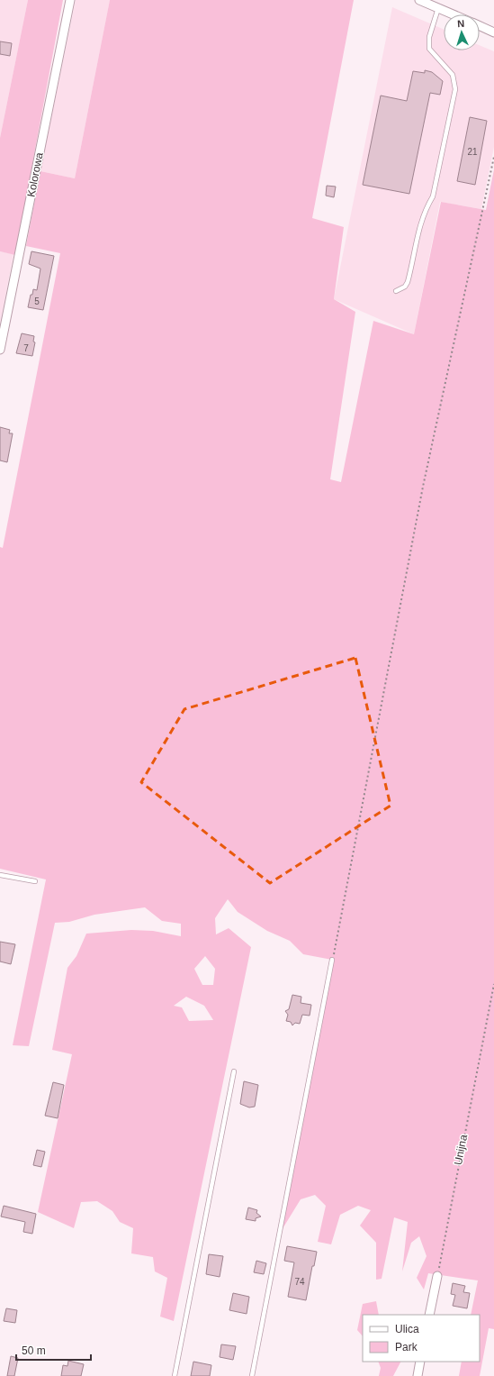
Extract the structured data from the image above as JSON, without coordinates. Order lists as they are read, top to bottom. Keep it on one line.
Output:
{"streets":{"street":["Kolorowa"],"path":["Unijna"]},"house_numbers":["21","5","7","74"],"legend":["Ulica","Park"],"scale_bar":"50 m","north":"top"}
